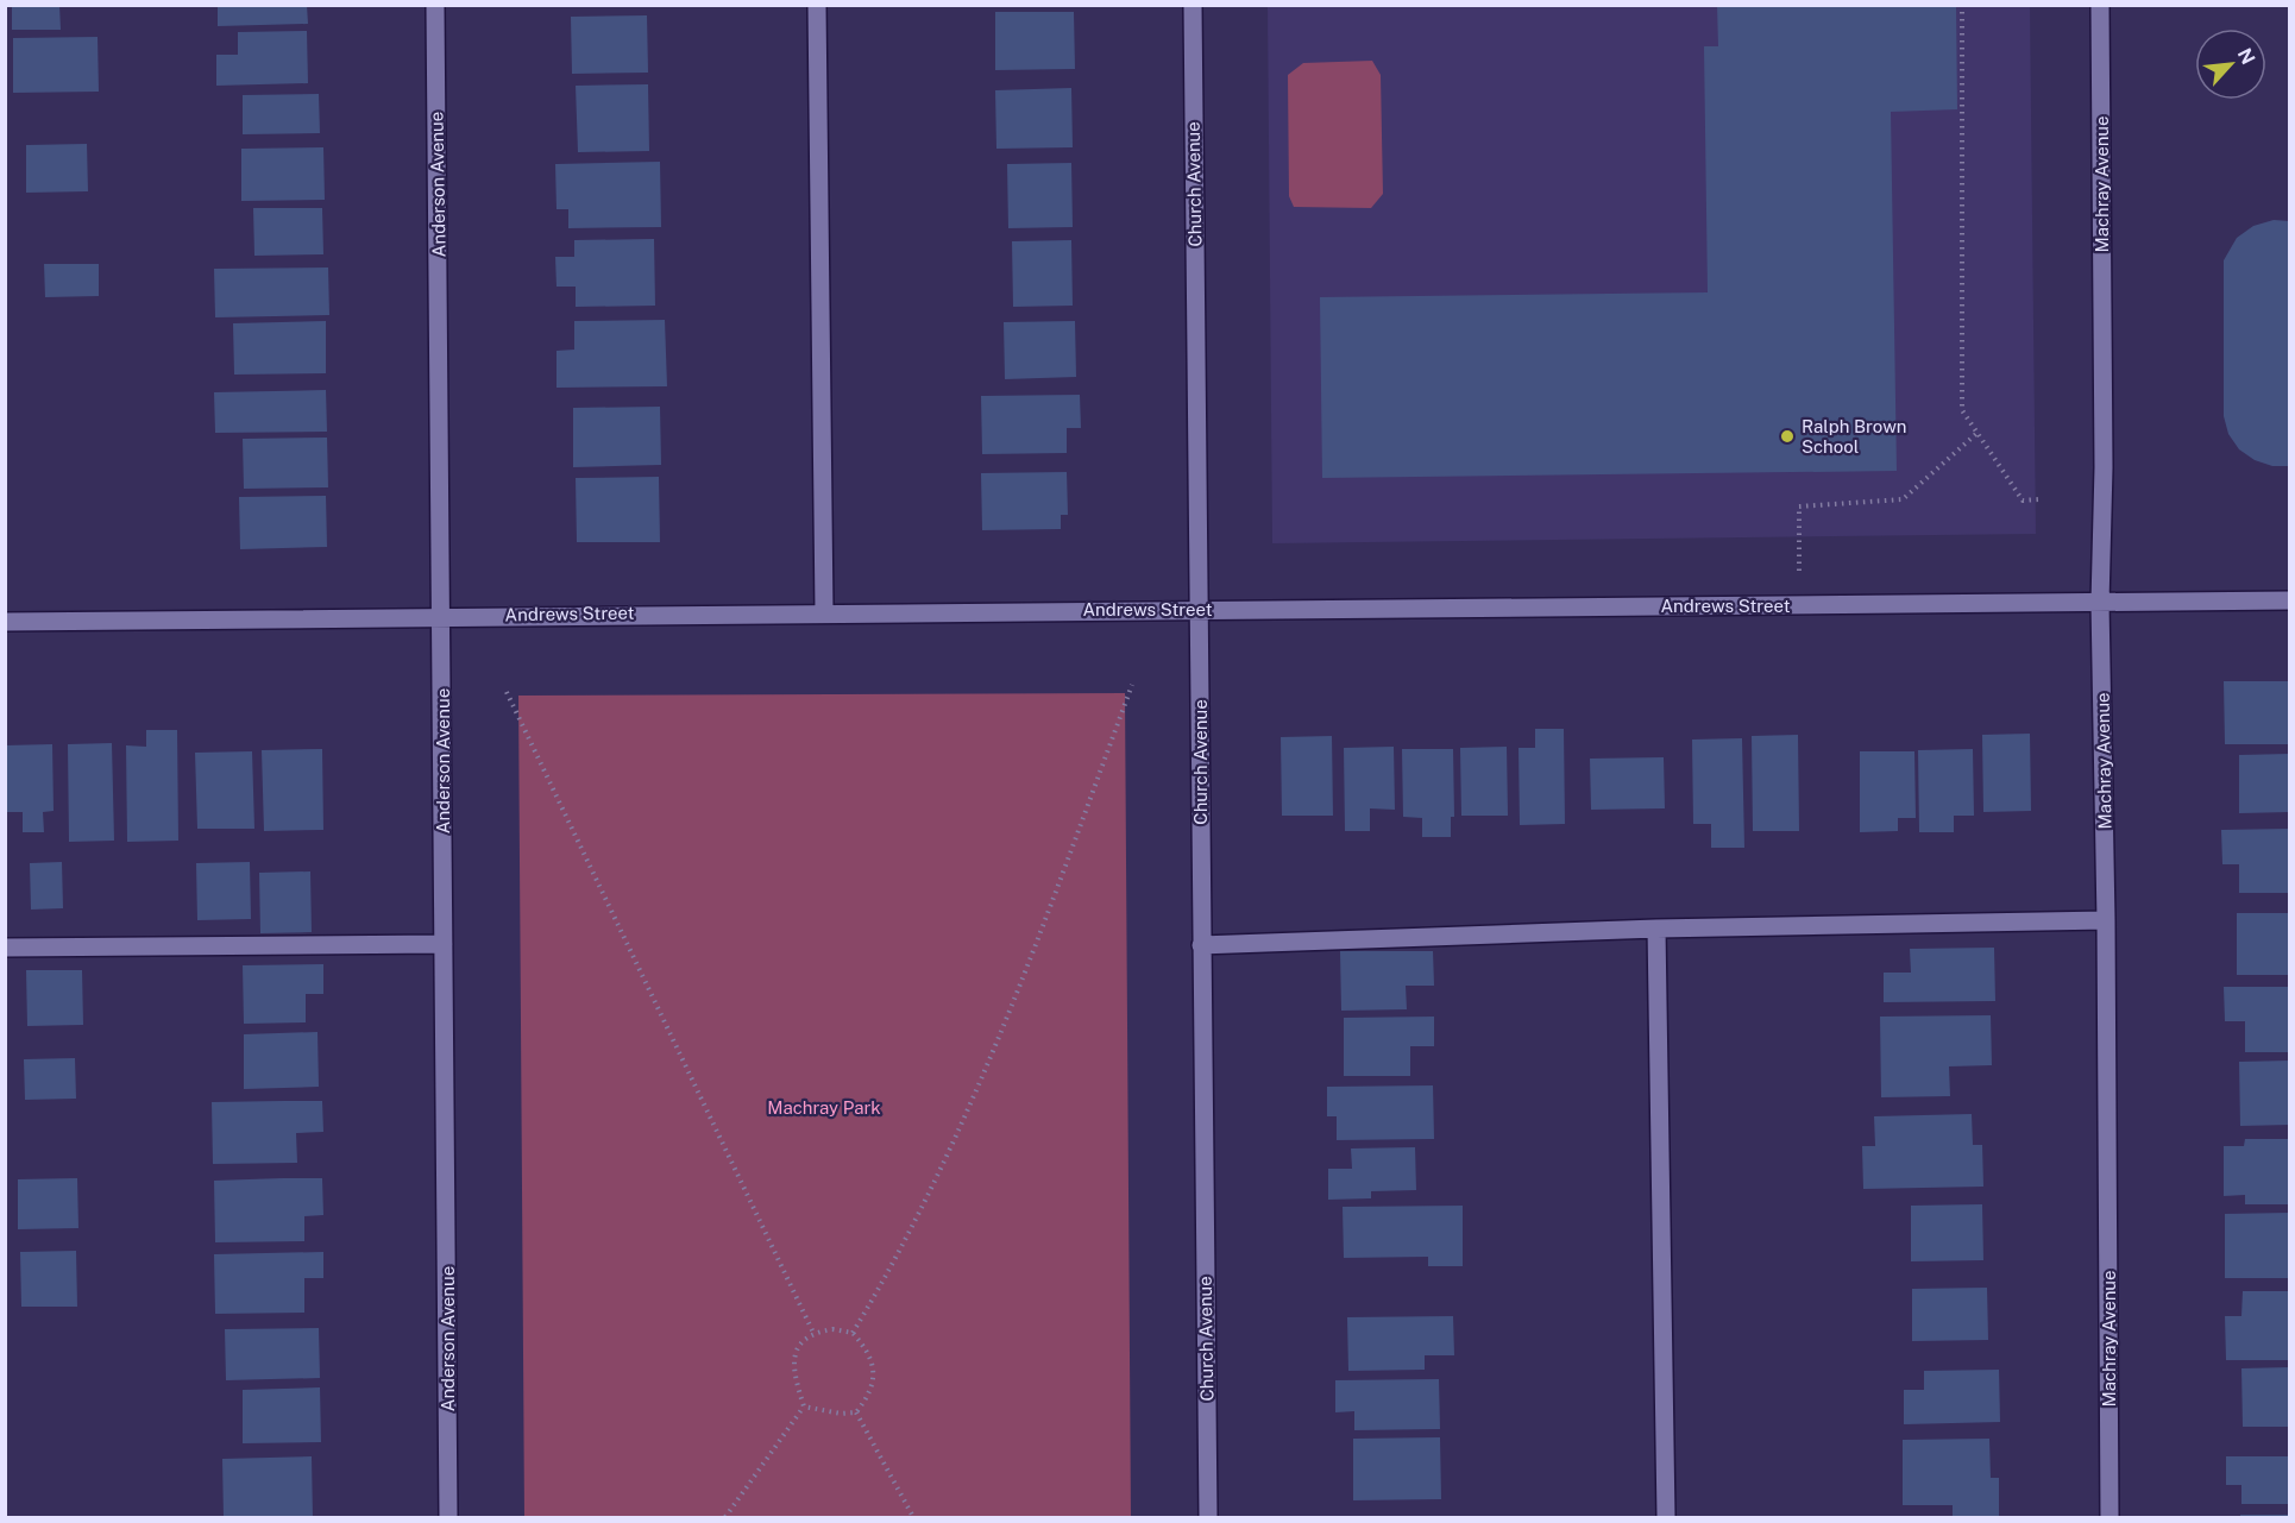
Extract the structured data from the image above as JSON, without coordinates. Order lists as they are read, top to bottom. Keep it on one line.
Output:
{"streets":{"street":["Anderson Avenue","Church Avenue","Machray Avenue","Andrews Street"]},"crossings":[["Anderson Avenue","Andrews Street"],["Church Avenue","Andrews Street"],["Machray Avenue","Andrews Street"]],"parks":["Machray Park"],"places":["Ralph Brown School"],"north":"top right"}
